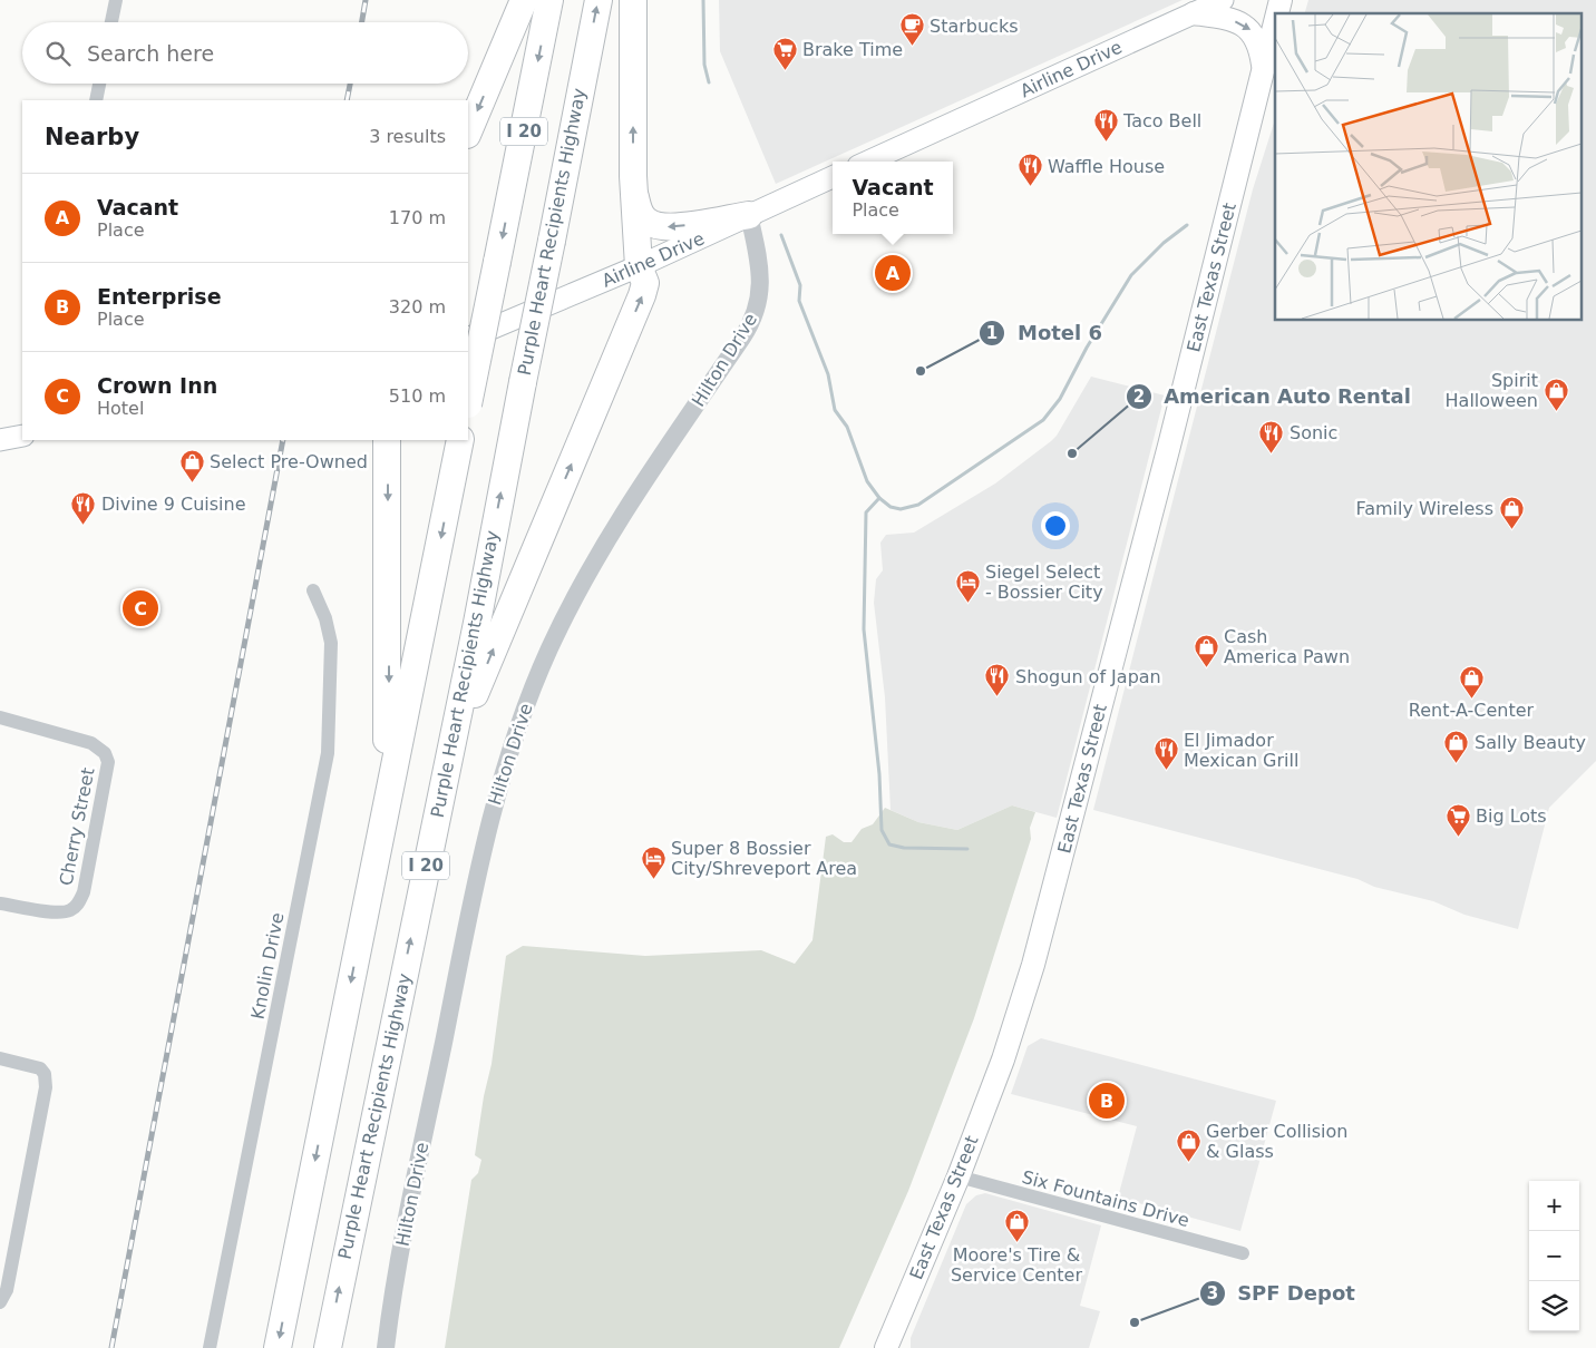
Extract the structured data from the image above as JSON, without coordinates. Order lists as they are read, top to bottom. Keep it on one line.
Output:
{"streets":{"highway":["I 20","Purple Heart Recipients Highway"],"main road":["Airline Drive","East Texas Street"],"street":["Hilton Drive","Cherry Street","Knolin Drive","Six Fountains Drive"]},"crossings":[["Airline Drive","Hilton Drive"],["East Texas Street","Six Fountains Drive"]],"places":{"cafe":["Starbucks"],"supermarket":["Brake Time","Big Lots"],"restaurant":["Taco Bell","Waffle House","Sonic","Divine 9 Cuisine","Shogun of Japan","El Jimador Mexican Grill"],"other":["Motel 6","American Auto Rental","SPF Depot"],"shop":["Spirit Halloween","Select Pre-Owned","Family Wireless","Cash America Pawn","Rent-A-Center","Sally Beauty","Gerber Collision & Glass","Moore's Tire & Service Center"],"hotel":["Siegel Select - Bossier City","Super 8 Bossier City/Shreveport Area"]},"page":{"search":"Search here","heading":["Nearby","3 results"],"popup":["Vacant","Place"],"list":[{"mark":"A","name":"Vacant","note":"Place","value":"170 m"},{"mark":"B","name":"Enterprise","note":"Place","value":"320 m"},{"mark":"C","name":"Crown Inn","note":"Hotel","value":"510 m"}],"pins":["A","C","B"],"map_buttons":["+","−"]}}
